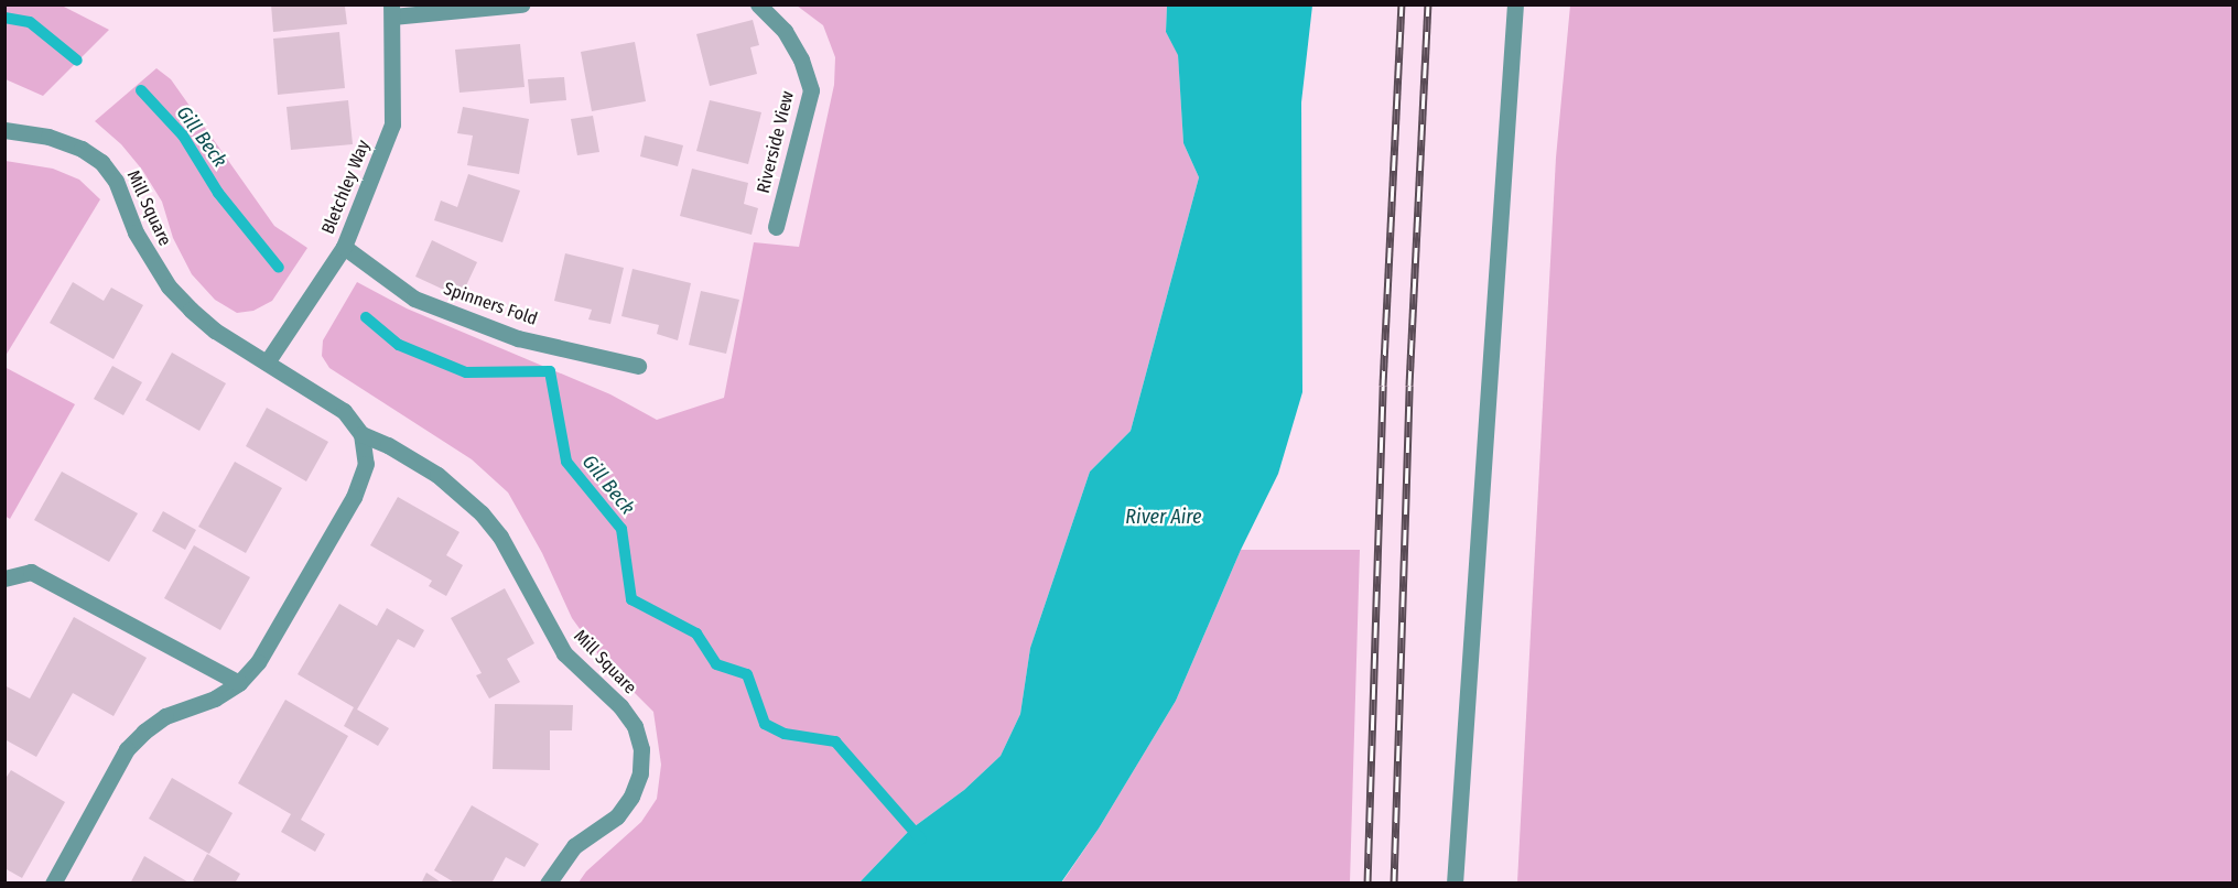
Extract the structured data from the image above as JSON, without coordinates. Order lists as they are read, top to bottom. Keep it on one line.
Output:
{"streets":{"street":["Riverside View","Bletchley Way","Mill Square","Spinners Fold"]},"crossings":[["Bletchley Way","Mill Square"],["Bletchley Way","Spinners Fold"]],"water":["Gill Beck","River Aire"]}
